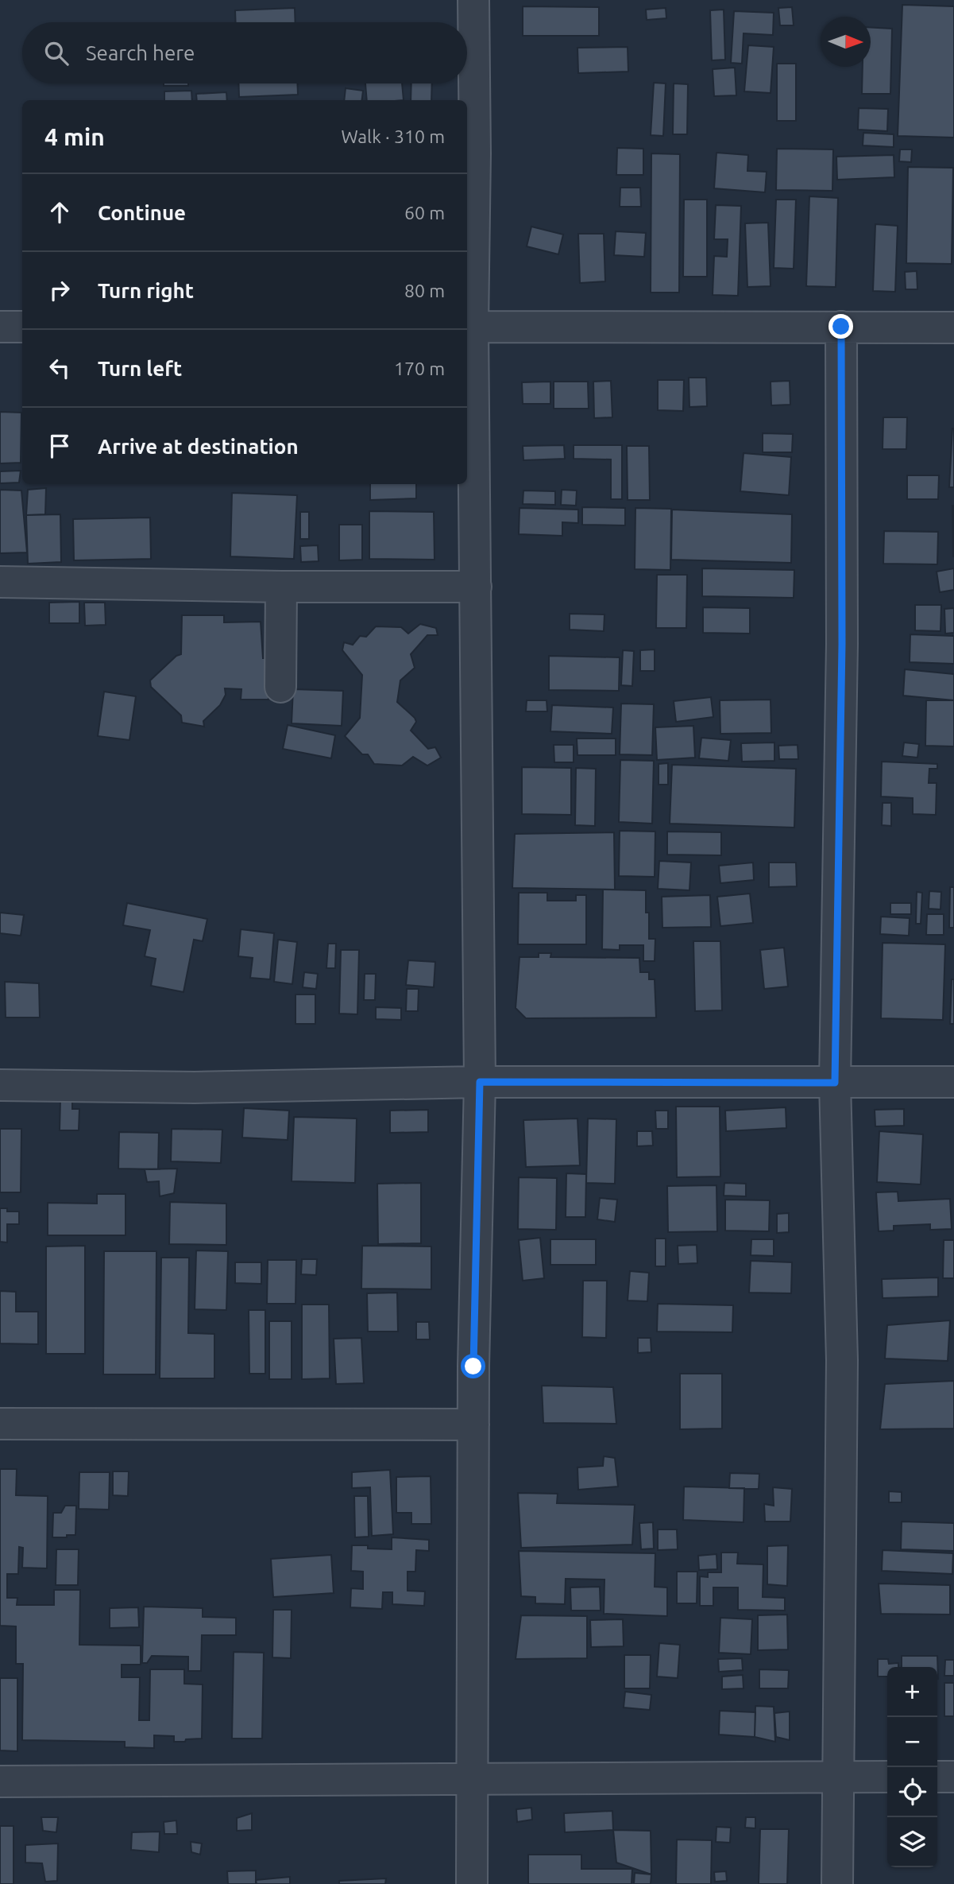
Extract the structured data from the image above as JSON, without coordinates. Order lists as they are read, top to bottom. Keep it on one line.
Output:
{"north":"right","page":{"search":"Search here","heading":["4 min","Walk · 310 m"],"list":[["Continue","60 m"],["Turn right","80 m"],["Turn left","170 m"],"Arrive at destination"],"map_buttons":["+","−"]}}
